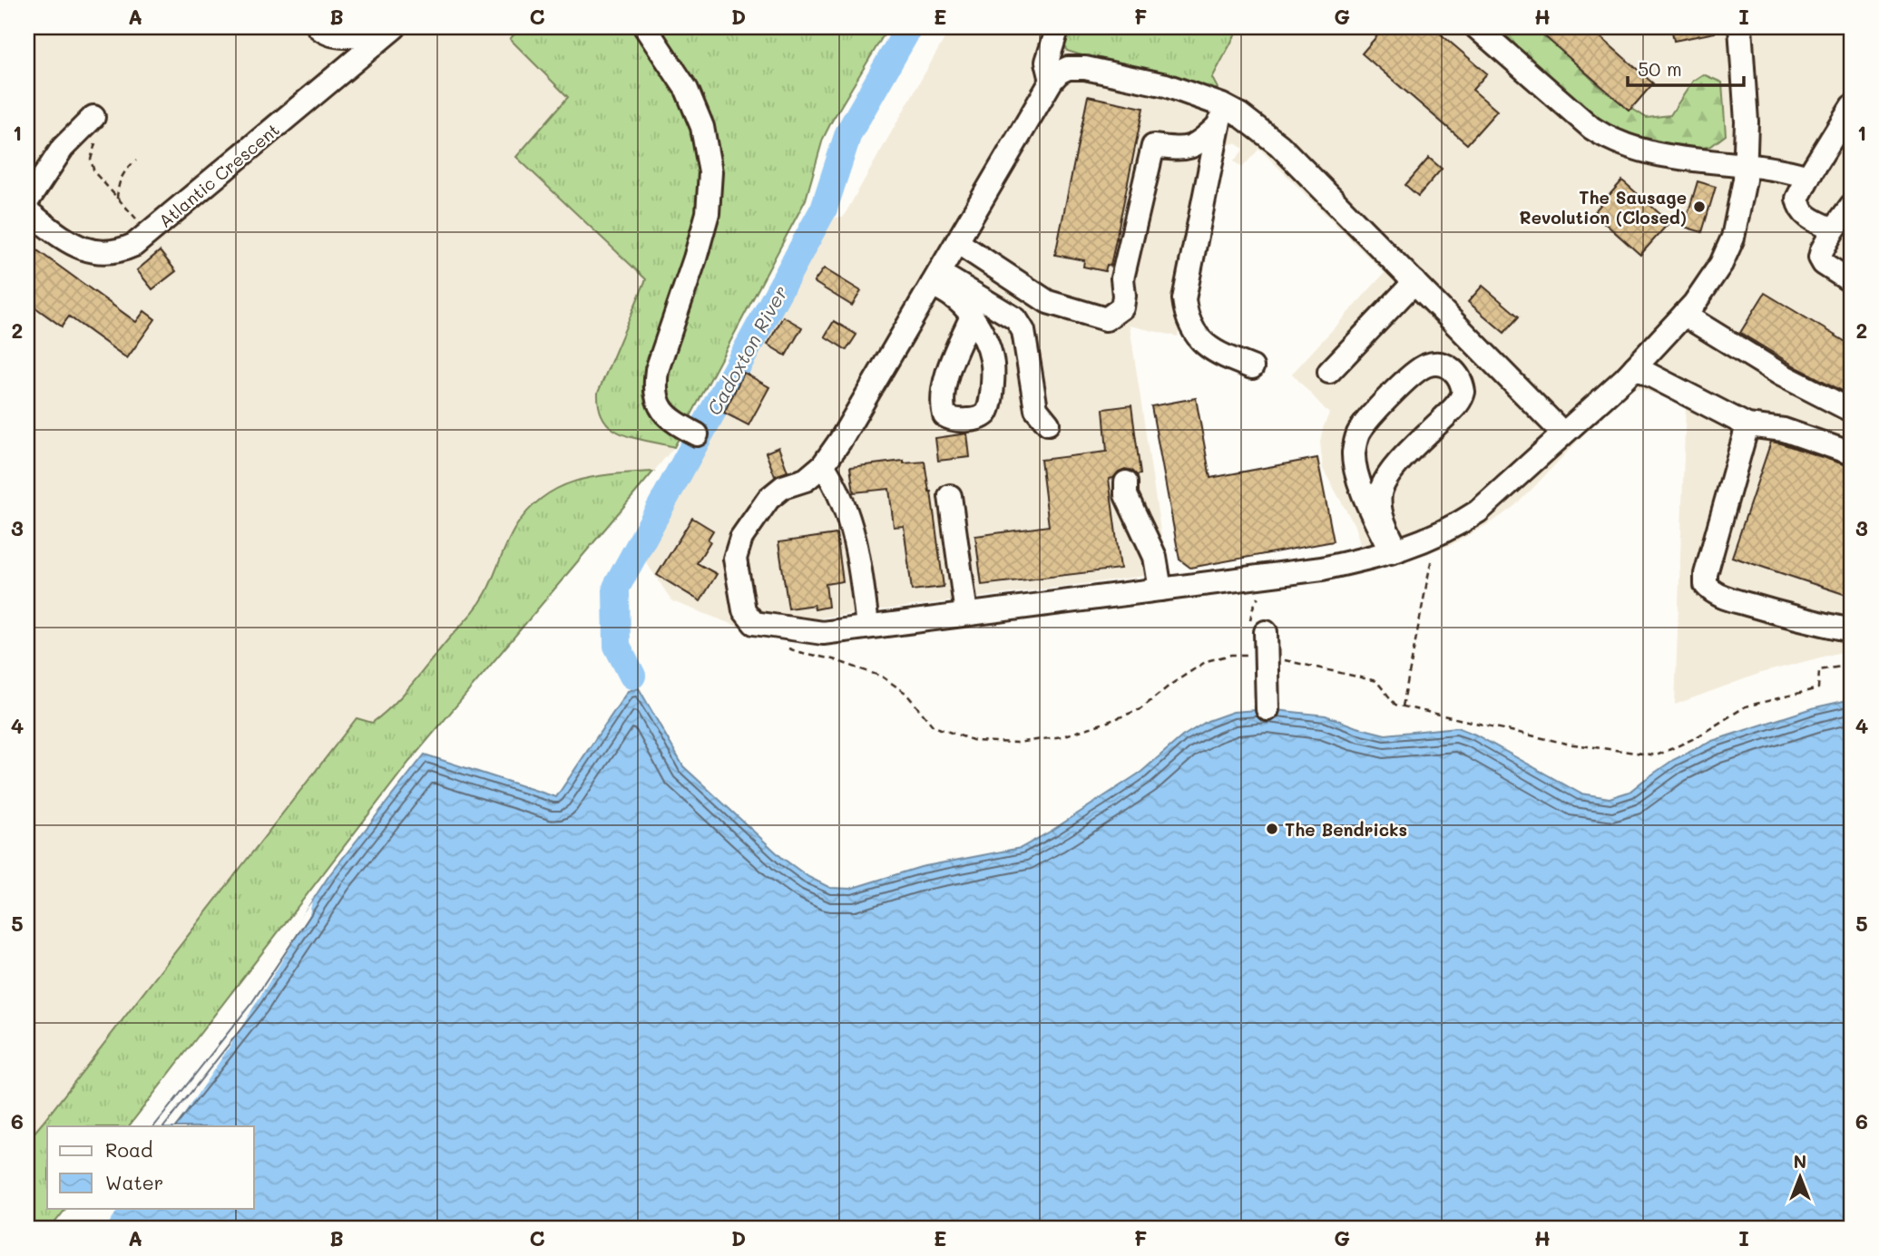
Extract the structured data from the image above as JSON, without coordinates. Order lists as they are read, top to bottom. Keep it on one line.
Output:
{"streets":{"street":["Atlantic Crescent"]},"water":["Cadoxton River"],"places":["The Sausage Revolution (Closed)","The Bendricks"],"legend":["Road","Water"],"scale_bar":"50 m","north":"top","grid":{"columns":["A","B","C","D","E","F","G","H","I"],"rows":["1","2","3","4","5","6"]}}
